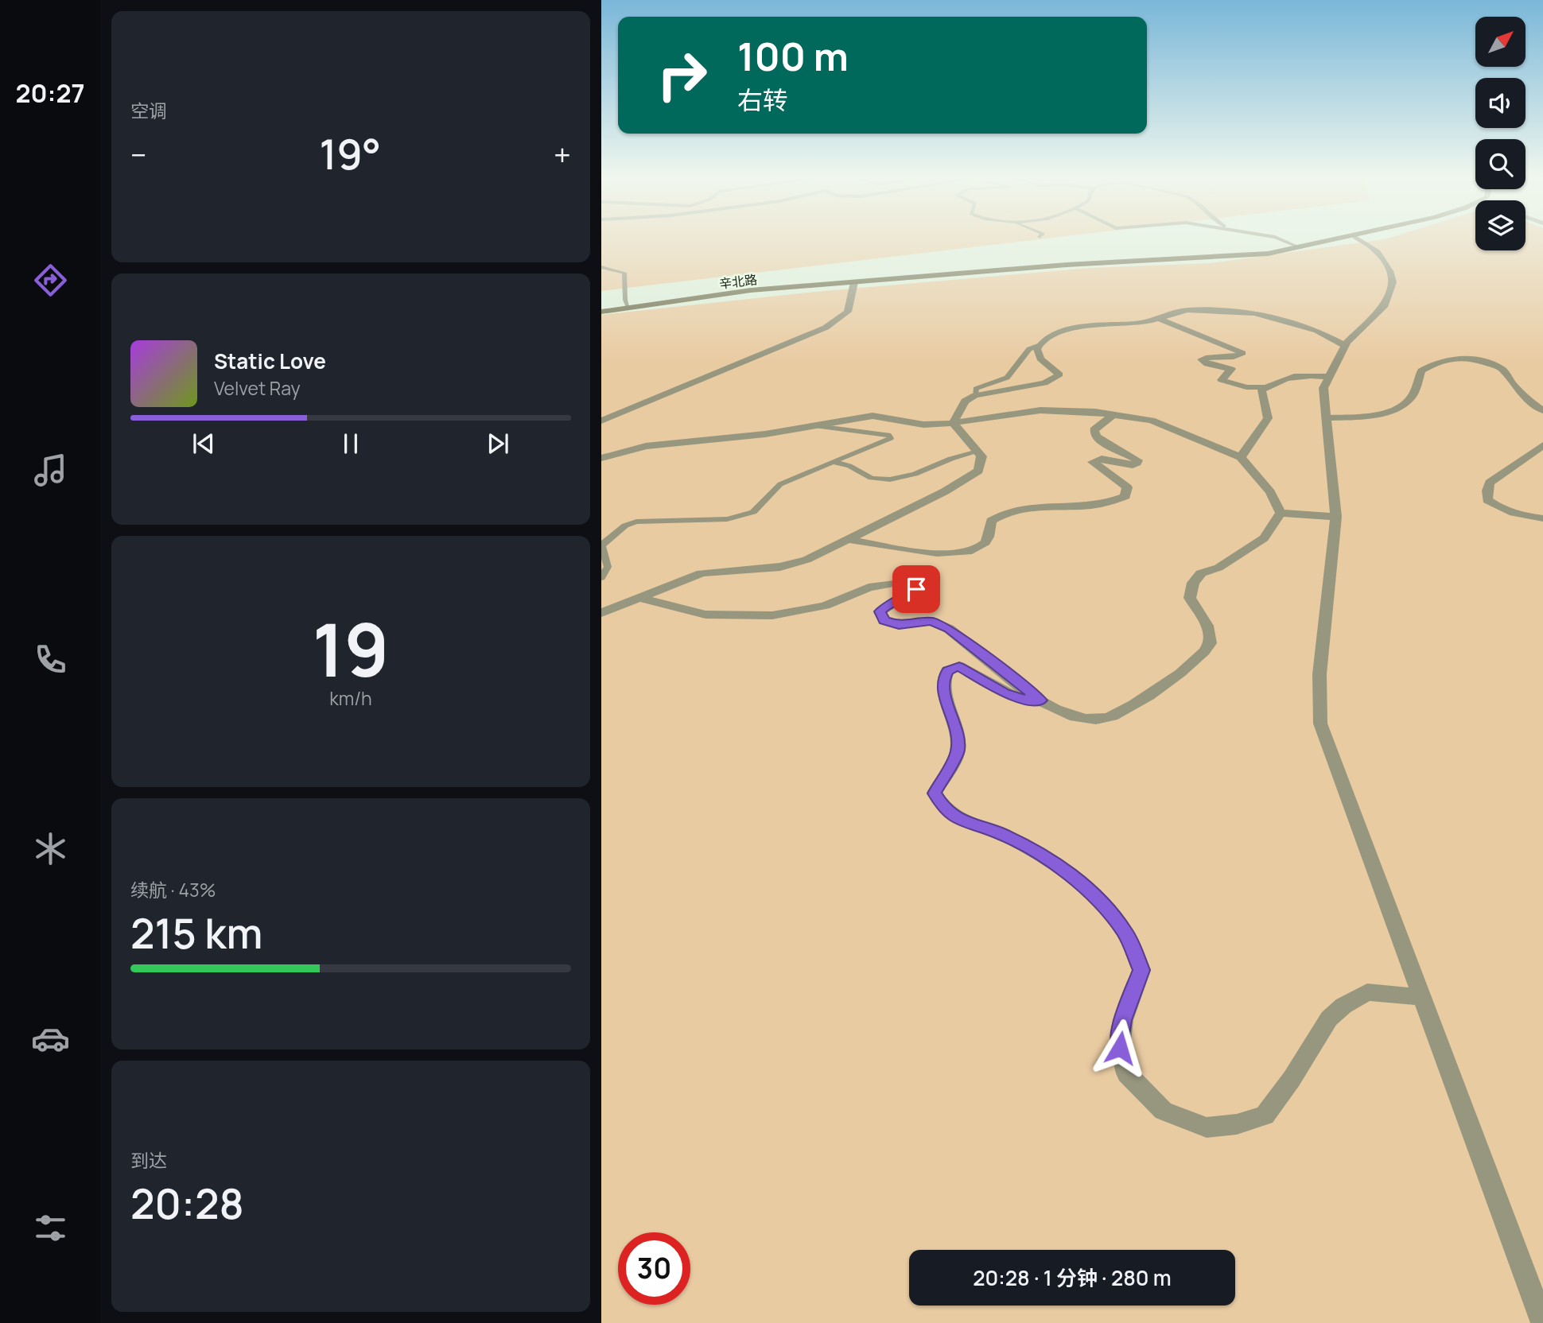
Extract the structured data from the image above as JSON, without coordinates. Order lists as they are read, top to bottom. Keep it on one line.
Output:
{"streets":{"main road":["辛北路"]},"north":"top right","page":{"tabs":"20:27","tile":["空调",["19","km/h"],["续航 · 43%","215 km"],["到达","20:28"]],"turn":["100 m","右转"],"heat":["−","19°","+"],"song":["Static Love","Velvet Ray"],"limit":"30","trip":"20:28 · 1 分钟 · 280 m"}}
